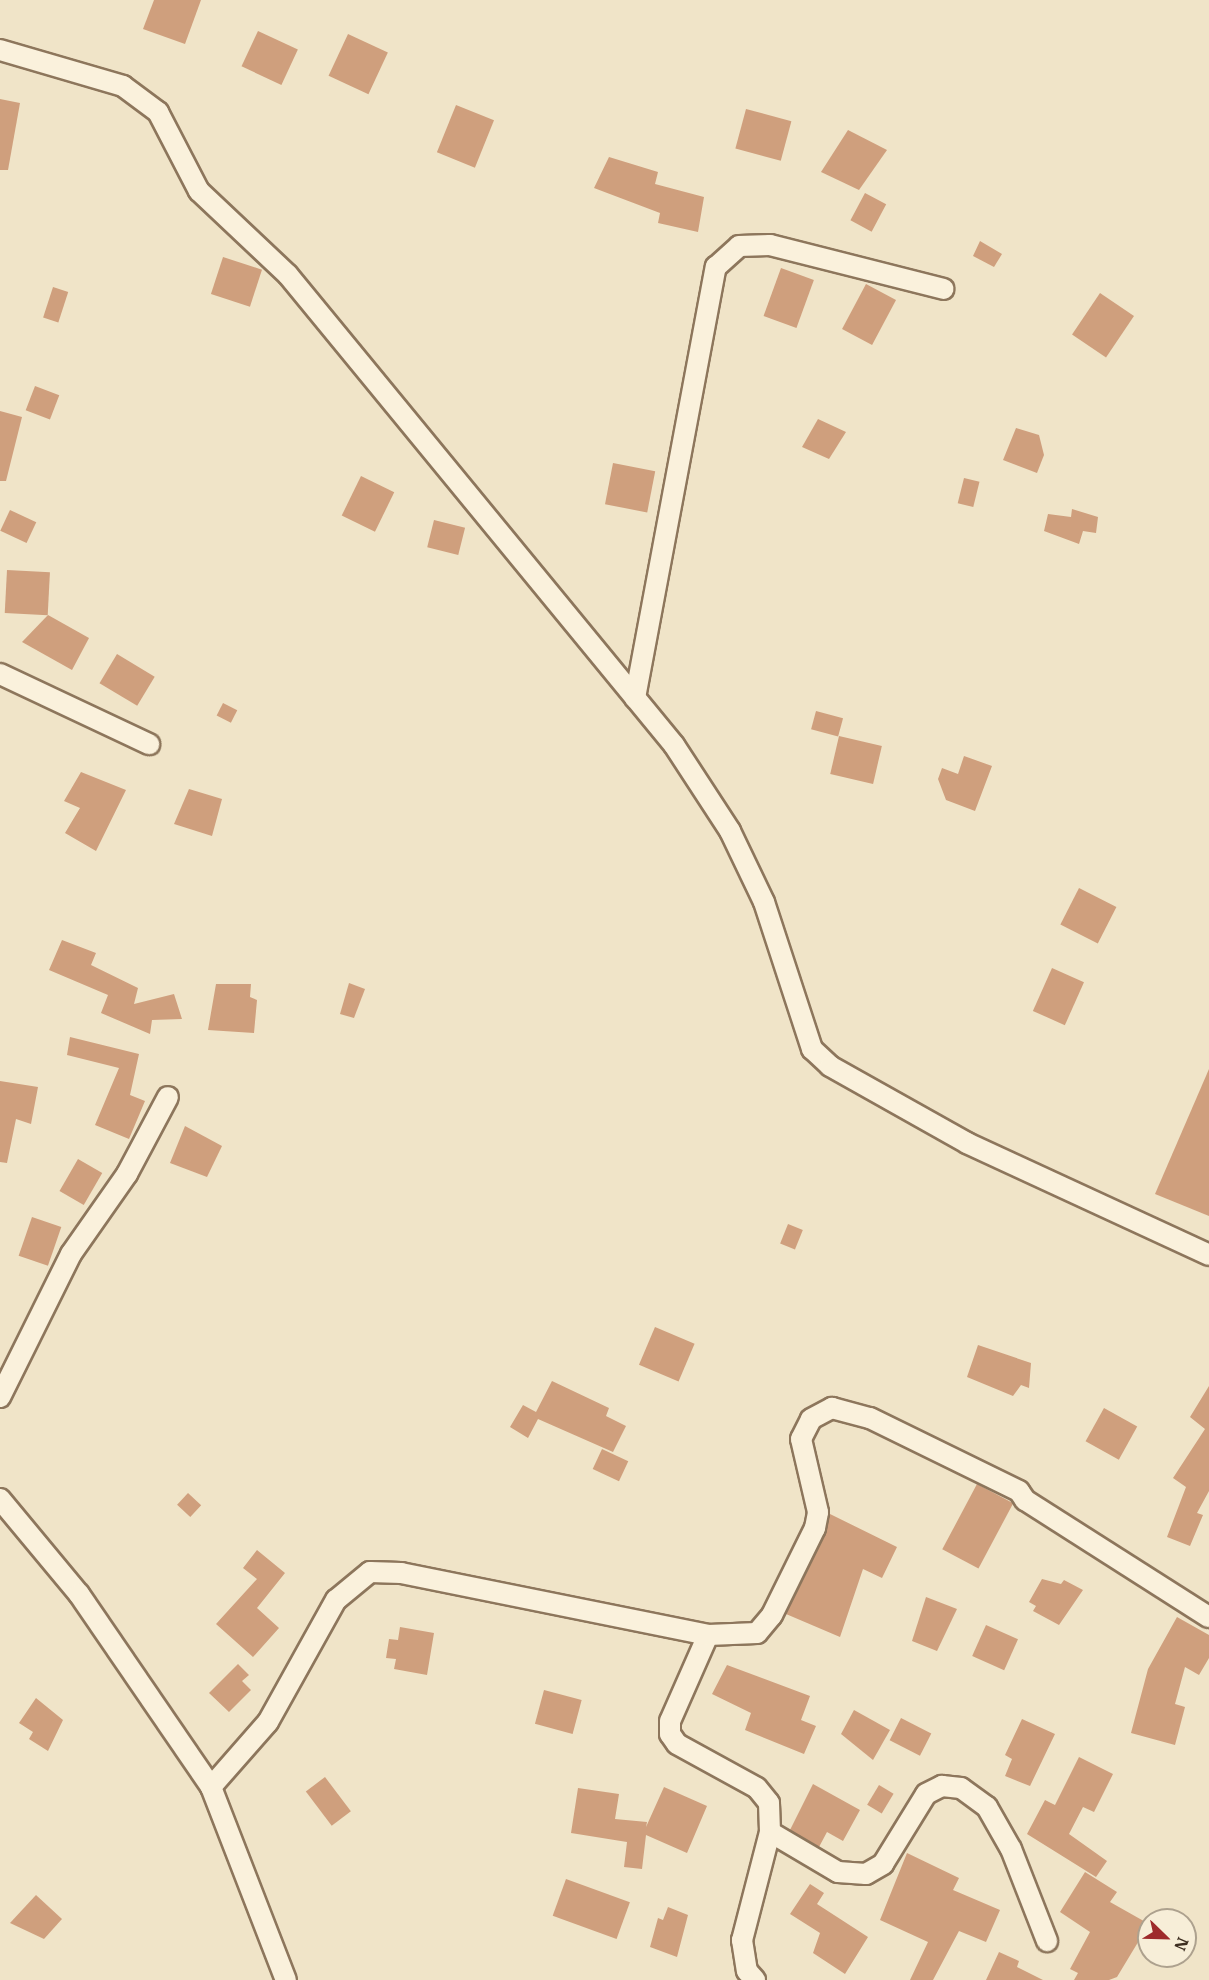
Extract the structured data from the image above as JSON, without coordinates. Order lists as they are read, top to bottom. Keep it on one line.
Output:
{"north":"bottom right"}
